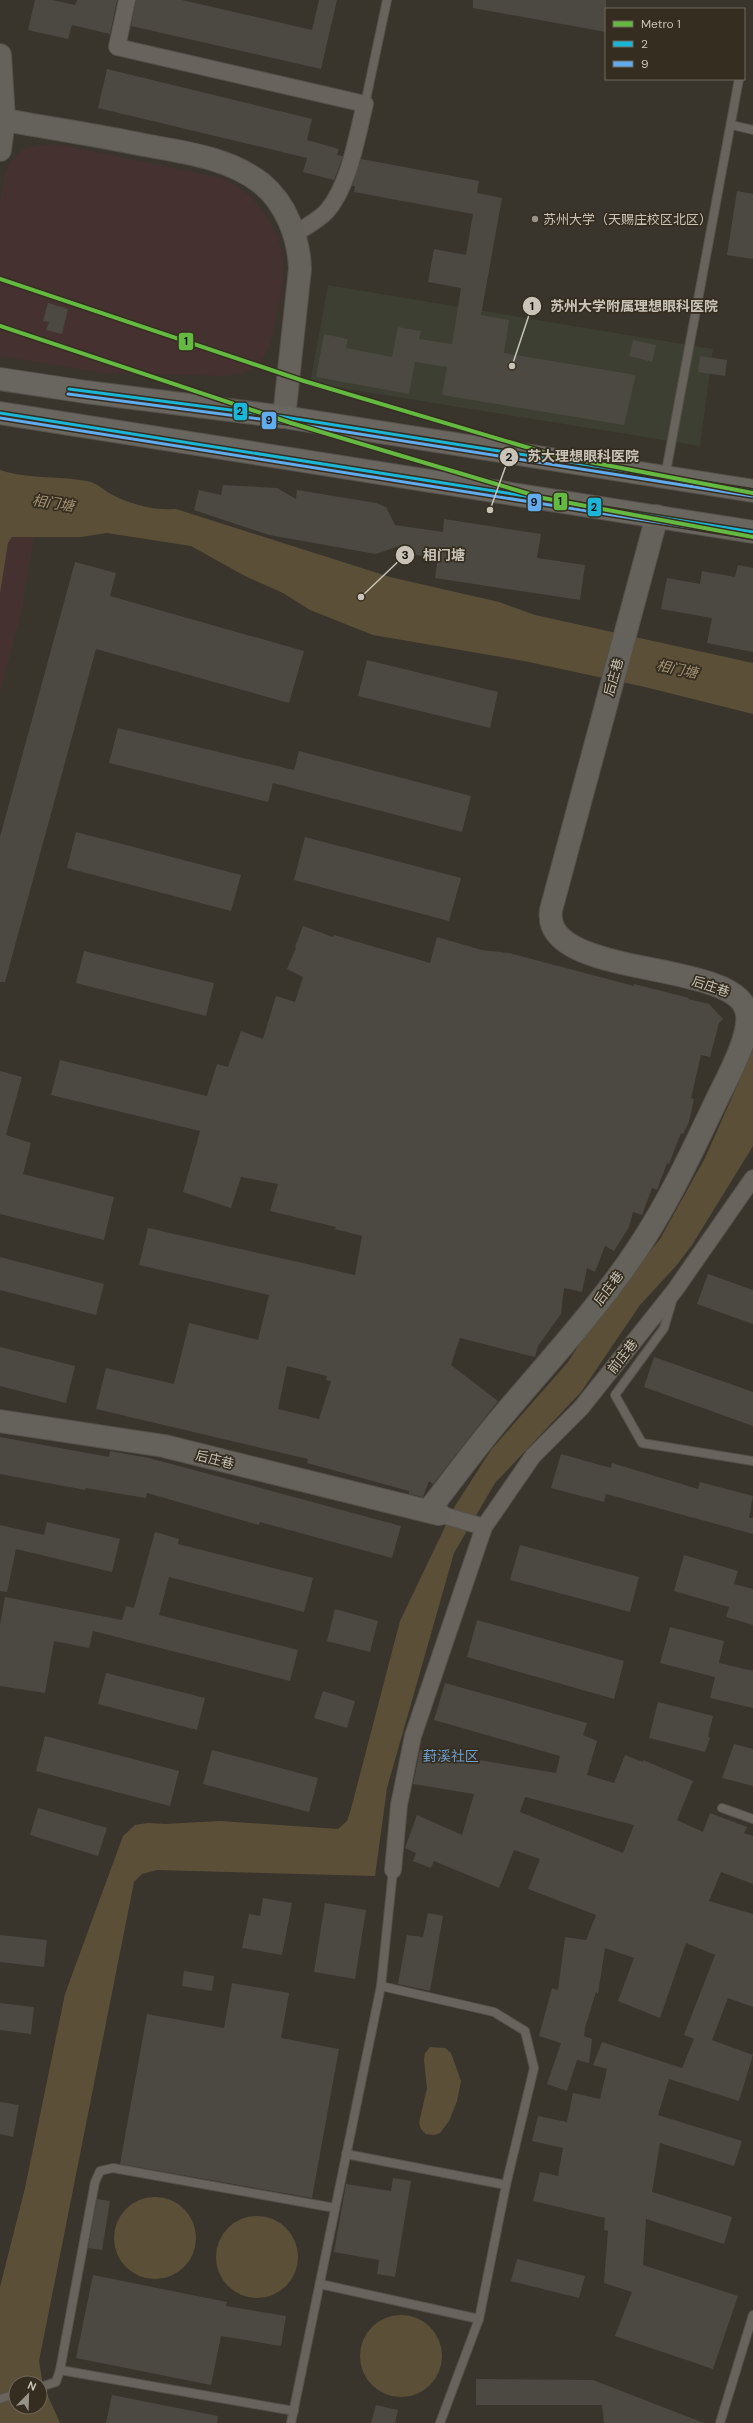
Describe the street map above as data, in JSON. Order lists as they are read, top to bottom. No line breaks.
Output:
{"streets":{"street":["后庄巷","前庄巷"]},"crossings":[["后庄巷","前庄巷"]],"districts":["葑溪社区"],"water":["相门塘"],"places":["苏州大学（天赐庄校区北区）","苏州大学附属理想眼科医院","苏大理想眼科医院","相门塘"],"lines":["metro line 1","transit line 2","transit line 9"],"legend":["Metro 1","2","9"],"north":"top right"}
